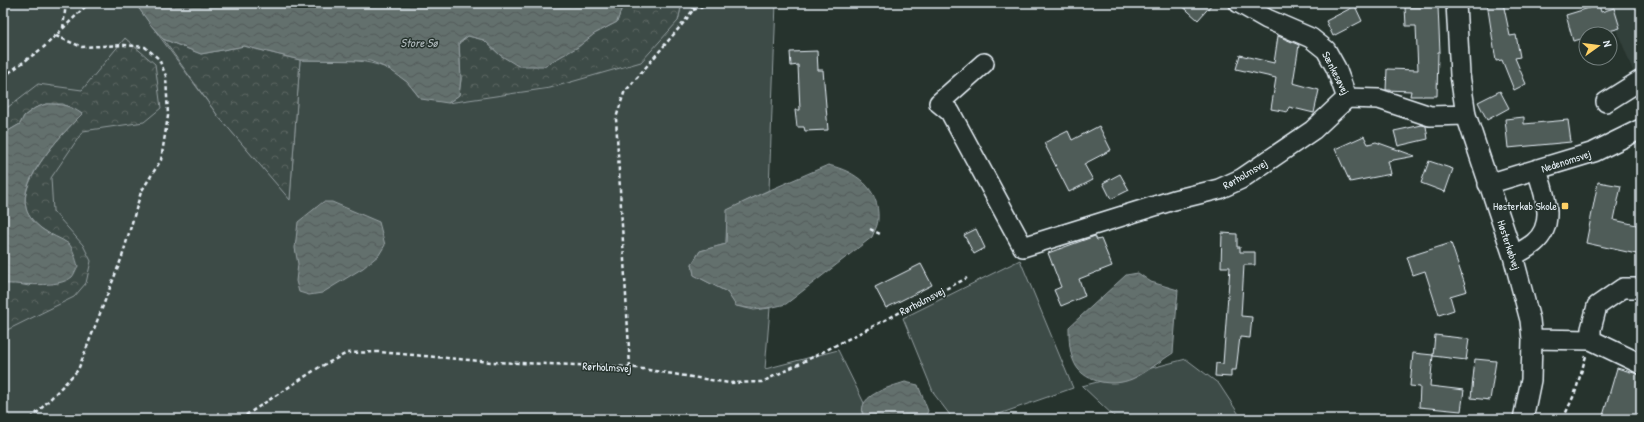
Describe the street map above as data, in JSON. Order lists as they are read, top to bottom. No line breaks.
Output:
{"streets":{"street":["Sænkesøvej","Nedenomsvej","Rørholmsvej","Høsterkøbvej"]},"crossings":[["Sænkesøvej","Rørholmsvej"],["Sænkesøvej","Høsterkøbvej"],["Nedenomsvej","Høsterkøbvej"]],"water":["Store Sø"],"places":{"transit":["Høsterkøb Skole"]},"north":"right"}
